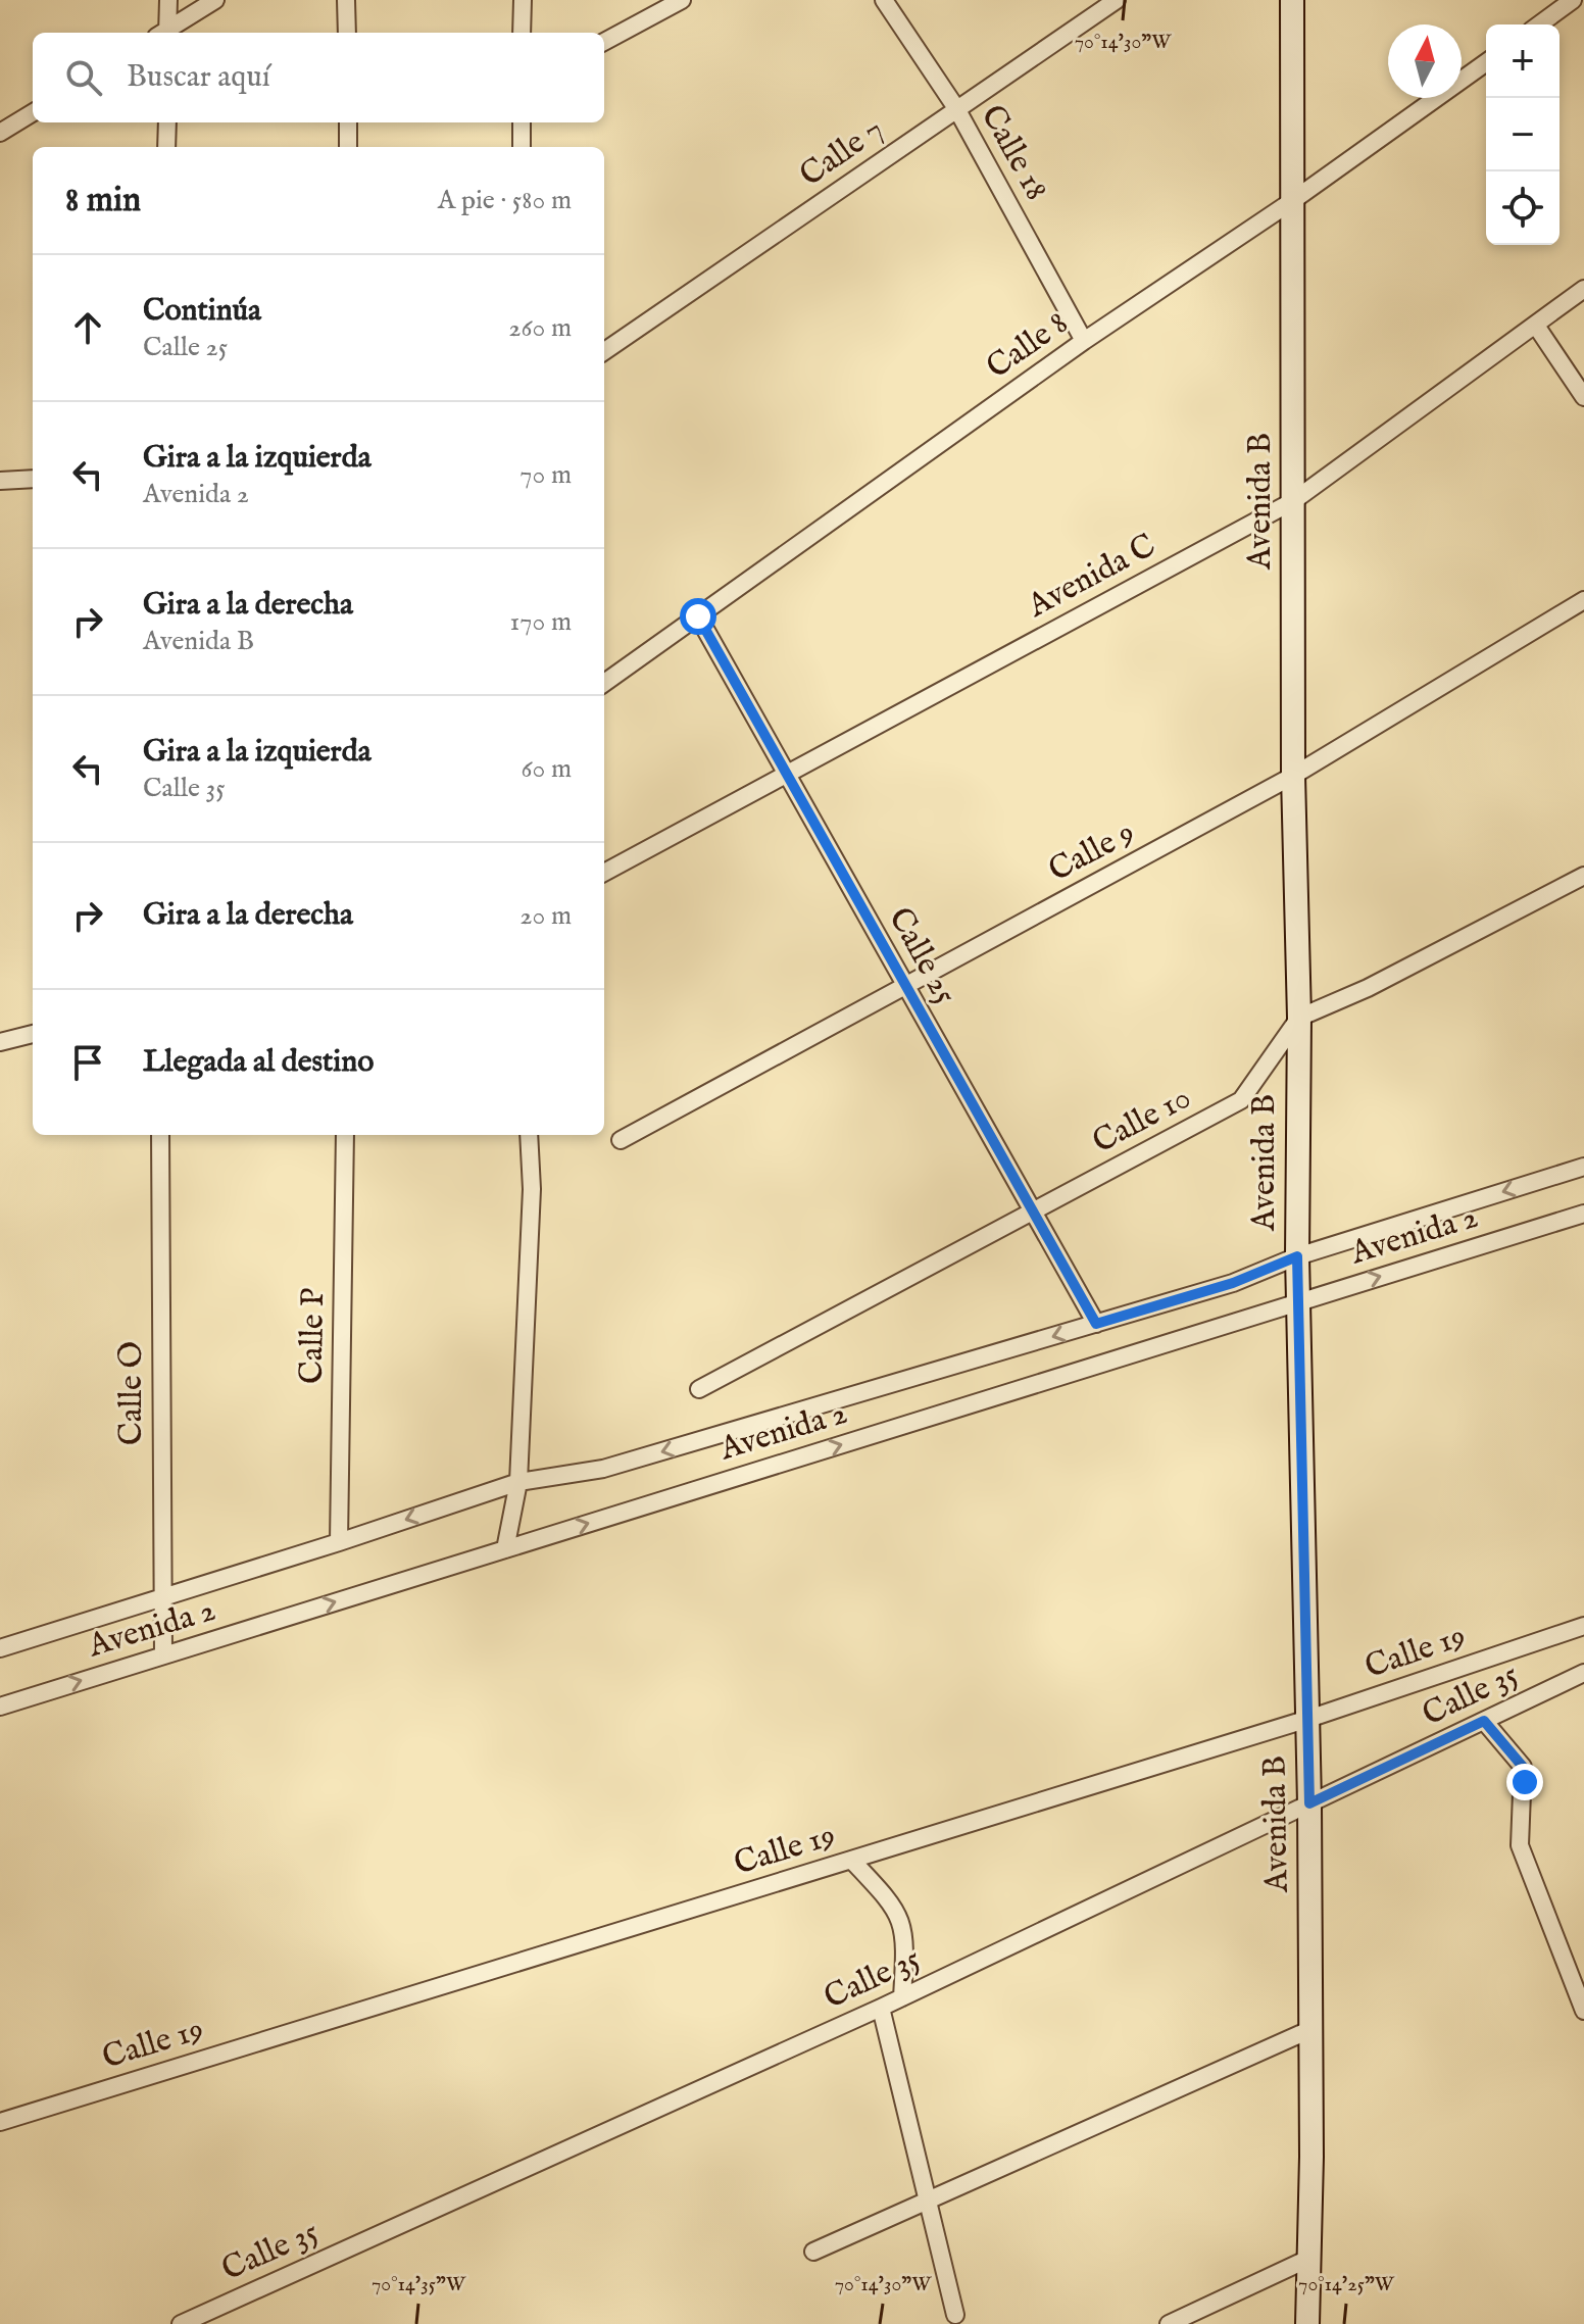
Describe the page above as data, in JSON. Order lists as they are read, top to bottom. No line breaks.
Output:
{"streets":{"street":["Calle 7","Calle 18","Calle 8","Avenida B","Avenida C","Calle 9","Calle 25","Calle 10","Avenida 2","Calle P","Calle O","Calle 19","Calle 35"]},"crossings":[["Calle 7","Calle 18"],["Calle 18","Calle 8"],["Calle 8","Avenida B"],["Calle 8","Calle 25"],["Avenida B","Avenida C"],["Avenida B","Calle 9"],["Avenida B","Calle 10"],["Avenida B","Avenida 2"],["Avenida B","Calle 19"],["Avenida B","Calle 35"],["Avenida C","Calle 25"],["Calle 9","Calle 25"],["Calle 25","Calle 10"],["Calle 25","Avenida 2"],["Avenida 2","Calle P"],["Avenida 2","Calle O"]],"north":"top","page":{"map_buttons":["+","−"],"search":"Buscar aquí","heading":["8 min","A pie · 580 m"],"list":[["Continúa","Calle 25","260 m"],["Gira a la izquierda","Avenida 2","70 m"],["Gira a la derecha","Avenida B","170 m"],["Gira a la izquierda","Calle 35","60 m"],["Gira a la derecha","20 m"],"Llegada al destino"]},"coordinates":["70°14'30\"W","70°14'35\"W","70°14'25\"W"]}
